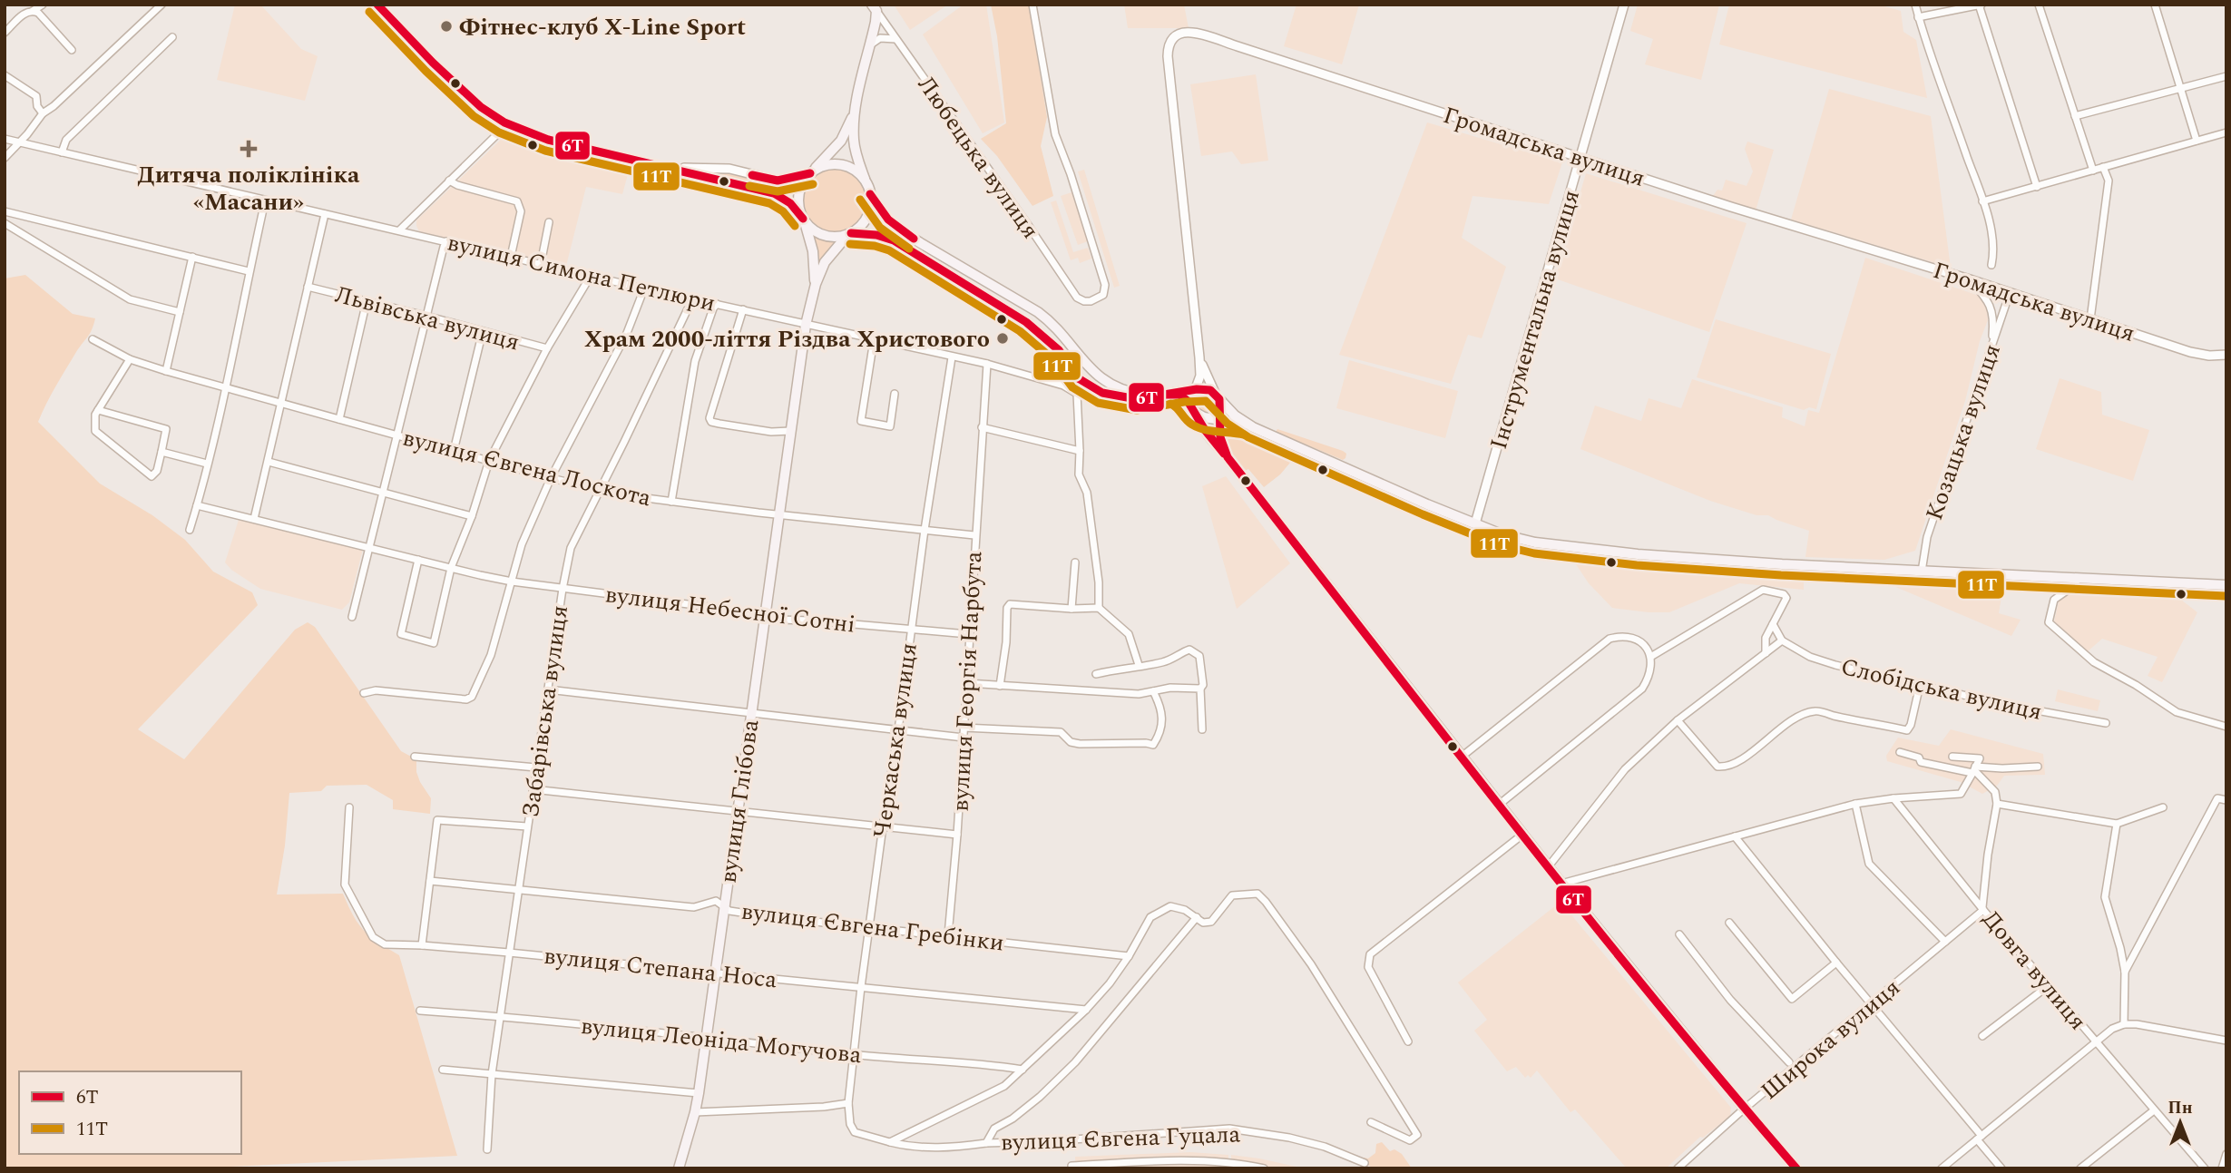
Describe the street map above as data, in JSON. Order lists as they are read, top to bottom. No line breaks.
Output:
{"streets":{"main road":["вулиця Глібова"],"street":["Громадська вулиця","Любецька вулиця","вулиця Симона Петлюри","Львівська вулиця","Інструментальна вулиця","Козацька вулиця","вулиця Євгена Лоскота","вулиця Небесної Сотні","вулиця Георгія Нарбута","Слобідська вулиця","Забарівська вулиця","Черкаська вулиця","вулиця Євгена Гребінки","вулиця Степана Носа","Довга вулиця","Широка вулиця","вулиця Леоніда Могучова","вулиця Євгена Гуцала"]},"crossings":[["Громадська вулиця","Інструментальна вулиця"],["Громадська вулиця","Козацька вулиця"],["вулиця Симона Петлюри","вулиця Георгія Нарбута"],["вулиця Симона Петлюри","Забарівська вулиця"],["вулиця Симона Петлюри","Черкаська вулиця"],["вулиця Симона Петлюри","вулиця Глібова"],["вулиця Євгена Лоскота","вулиця Георгія Нарбута"],["вулиця Євгена Лоскота","Забарівська вулиця"],["вулиця Євгена Лоскота","Черкаська вулиця"],["вулиця Євгена Лоскота","вулиця Глібова"],["вулиця Небесної Сотні","вулиця Георгія Нарбута"],["вулиця Небесної Сотні","Забарівська вулиця"],["вулиця Небесної Сотні","Черкаська вулиця"],["вулиця Небесної Сотні","вулиця Глібова"],["вулиця Георгія Нарбута","вулиця Євгена Гребінки"],["Забарівська вулиця","вулиця Євгена Гребінки"],["Забарівська вулиця","вулиця Степана Носа"],["Забарівська вулиця","вулиця Леоніда Могучова"],["Черкаська вулиця","вулиця Євгена Гребінки"],["Черкаська вулиця","вулиця Степана Носа"],["Черкаська вулиця","вулиця Леоніда Могучова"],["вулиця Глібова","вулиця Євгена Гребінки"],["вулиця Глібова","вулиця Степана Носа"],["вулиця Глібова","вулиця Леоніда Могучова"],["Довга вулиця","Широка вулиця"]],"places":{"other":["Фітнес-клуб X-Line Sport","Храм 2000-ліття Різдва Христового"],"health":["Дитяча поліклініка «Масани»"]},"lines":["transit line 6Т","transit line 11Т"],"legend":["6Т","11Т"],"north":"top"}
